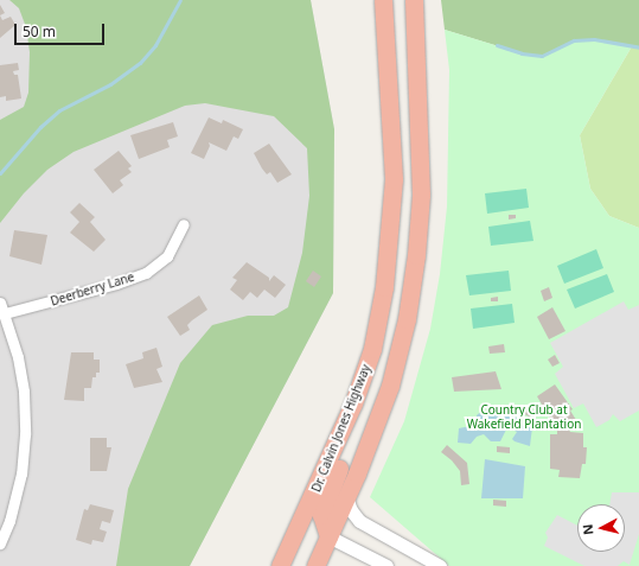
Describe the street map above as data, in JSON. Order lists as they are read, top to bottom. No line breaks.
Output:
{"streets":{"highway":["Dr. Calvin Jones Highway"],"street":["Deerberry Lane"]},"parks":["Country Club at Wakefield Plantation"],"scale_bar":"50 m","north":"left"}
